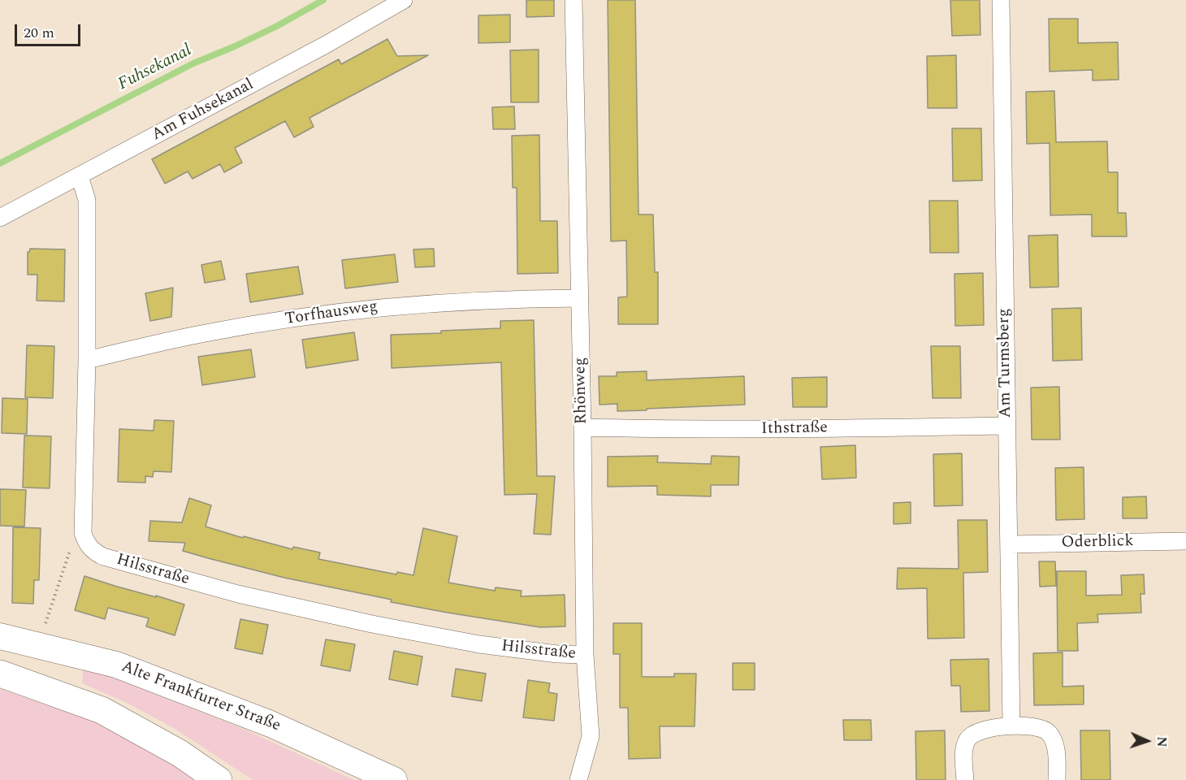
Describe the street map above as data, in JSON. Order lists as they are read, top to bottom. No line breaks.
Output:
{"streets":{"street":["Am Fuhsekanal","Torfhausweg","Am Turmsberg","Rhönweg","Ithstraße","Oderblick","Hilsstraße","Alte Frankfurter Straße"]},"crossings":[["Torfhausweg","Rhönweg"],["Am Turmsberg","Ithstraße"],["Am Turmsberg","Oderblick"],["Rhönweg","Ithstraße"],["Rhönweg","Hilsstraße"]],"water":["Fuhsekanal"],"scale_bar":"20 m","north":"right"}
